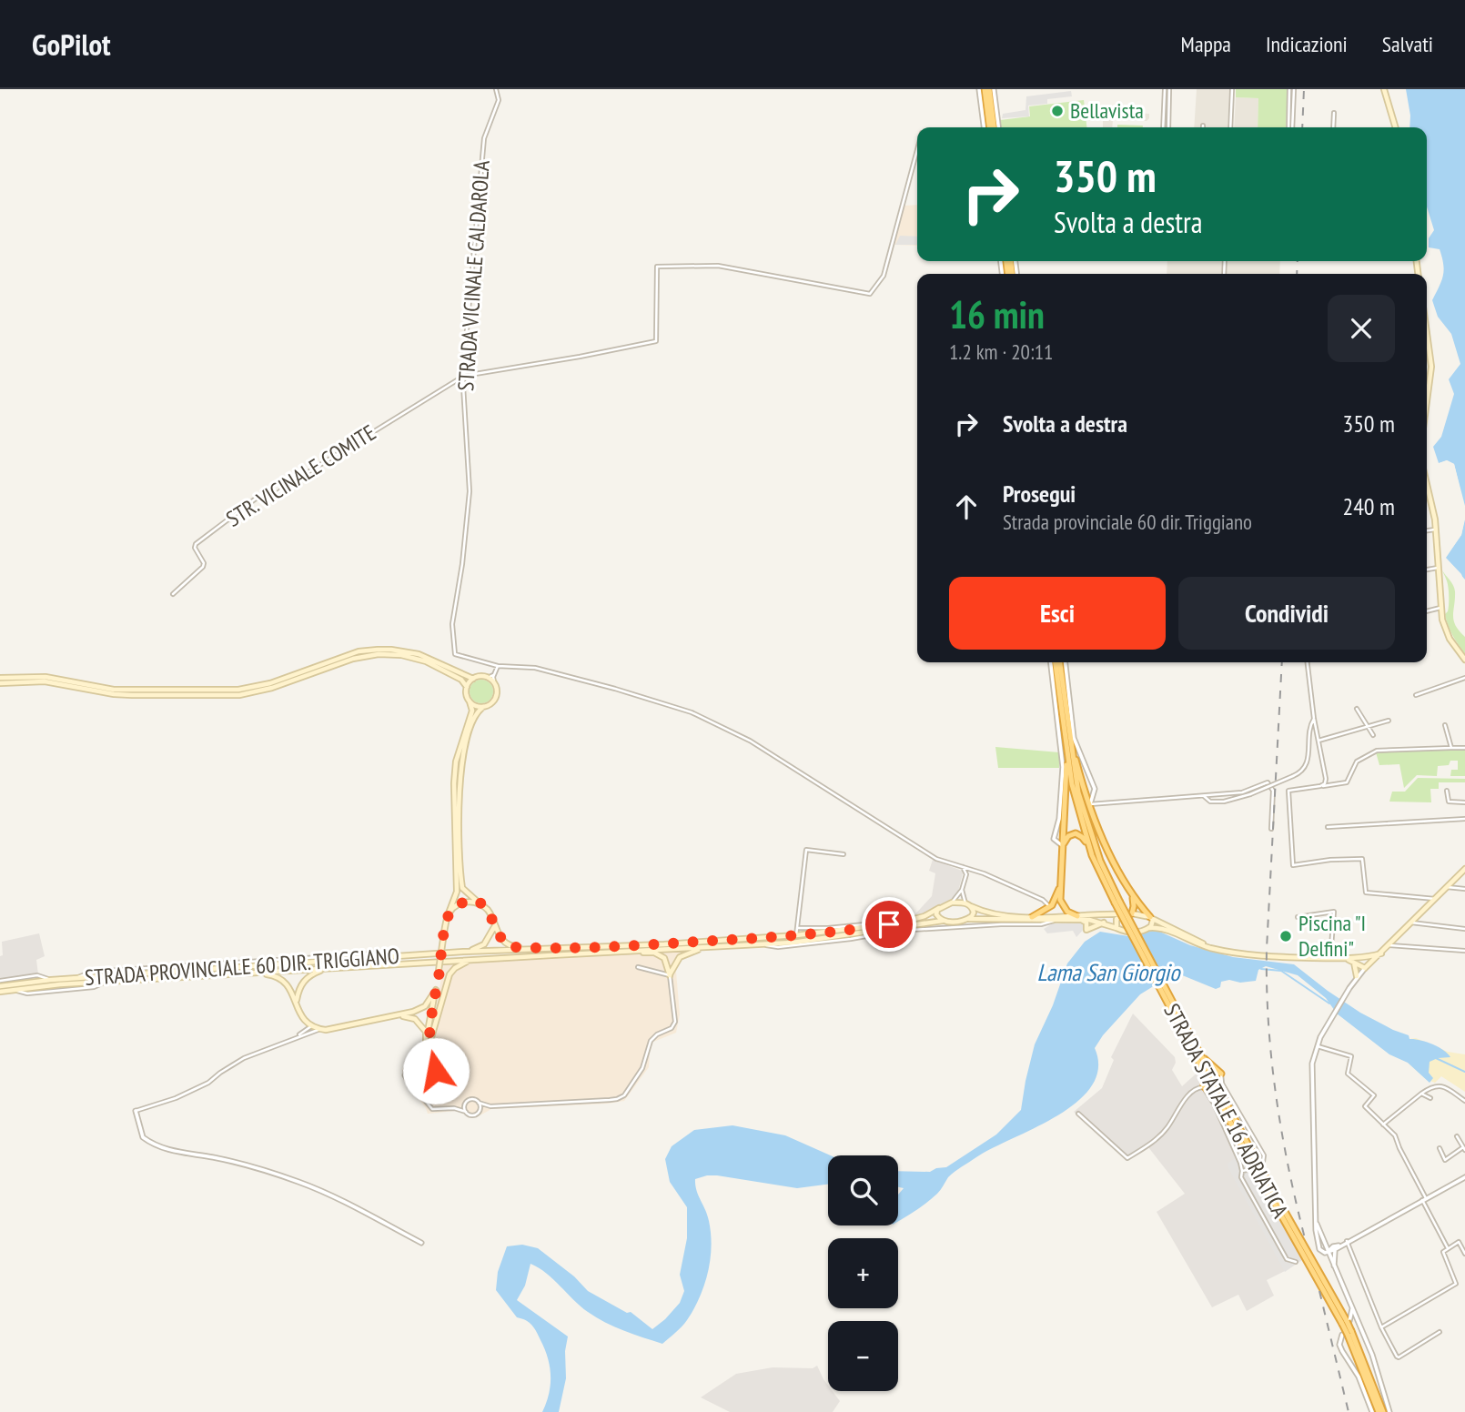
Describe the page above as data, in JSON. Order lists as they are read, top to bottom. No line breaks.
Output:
{"streets":{"highway":["STRADA STATALE 16 ADRIATICA"],"main road":["STRADA PROVINCIALE 60 DIR. TRIGGIANO"],"street":["STRADA VICINALE CALDAROLA","STR. VICINALE COMITE"]},"crossings":[["STRADA VICINALE CALDAROLA","STR. VICINALE COMITE"]],"water":["Lama San Giorgio"],"places":["Bellavista","Piscina \"I Delfini\""],"page":{"header":"GoPilot","nav":["Mappa","Indicazioni","Salvati"],"turn":["350 m","Svolta a destra"],"heading":["16 min","1.2 km · 20:11"],"list":[{"name":"Svolta a destra","value":"350 m"},{"name":"Prosegui","note":"Strada provinciale 60 dir. Triggiano","value":"240 m"}],"buttons":["Esci","Condividi"],"map_buttons":["+","−"]}}
